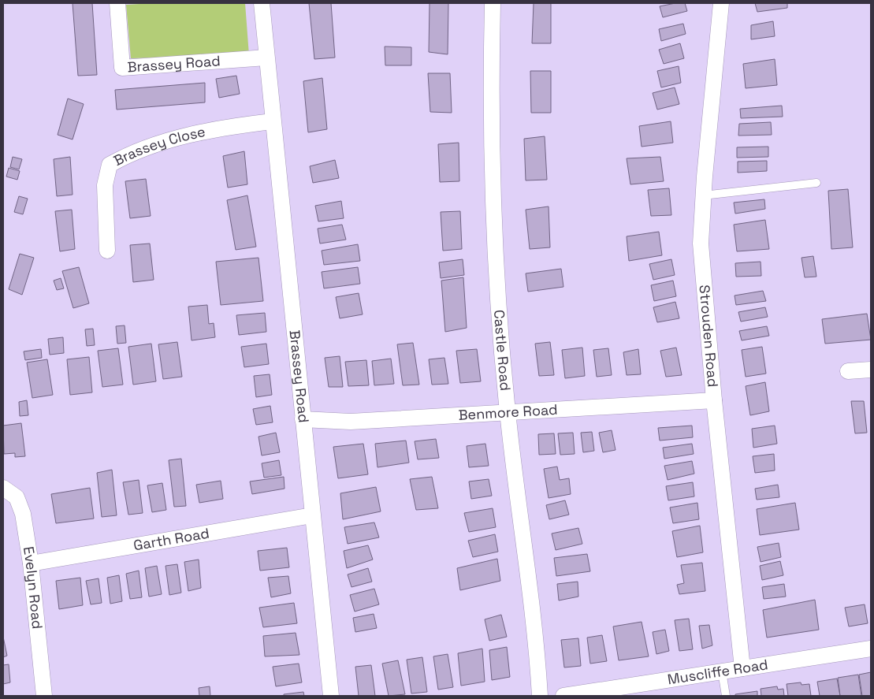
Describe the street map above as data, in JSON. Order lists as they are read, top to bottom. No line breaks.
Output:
{"streets":{"street":["Brassey Road","Brassey Close","Strouden Road","Castle Road","Benmore Road","Garth Road","Evelyn Road","Muscliffe Road"]},"crossings":[["Brassey Road","Brassey Close"],["Brassey Road","Benmore Road"],["Brassey Road","Garth Road"],["Strouden Road","Benmore Road"],["Strouden Road","Muscliffe Road"],["Castle Road","Benmore Road"],["Garth Road","Evelyn Road"]]}
